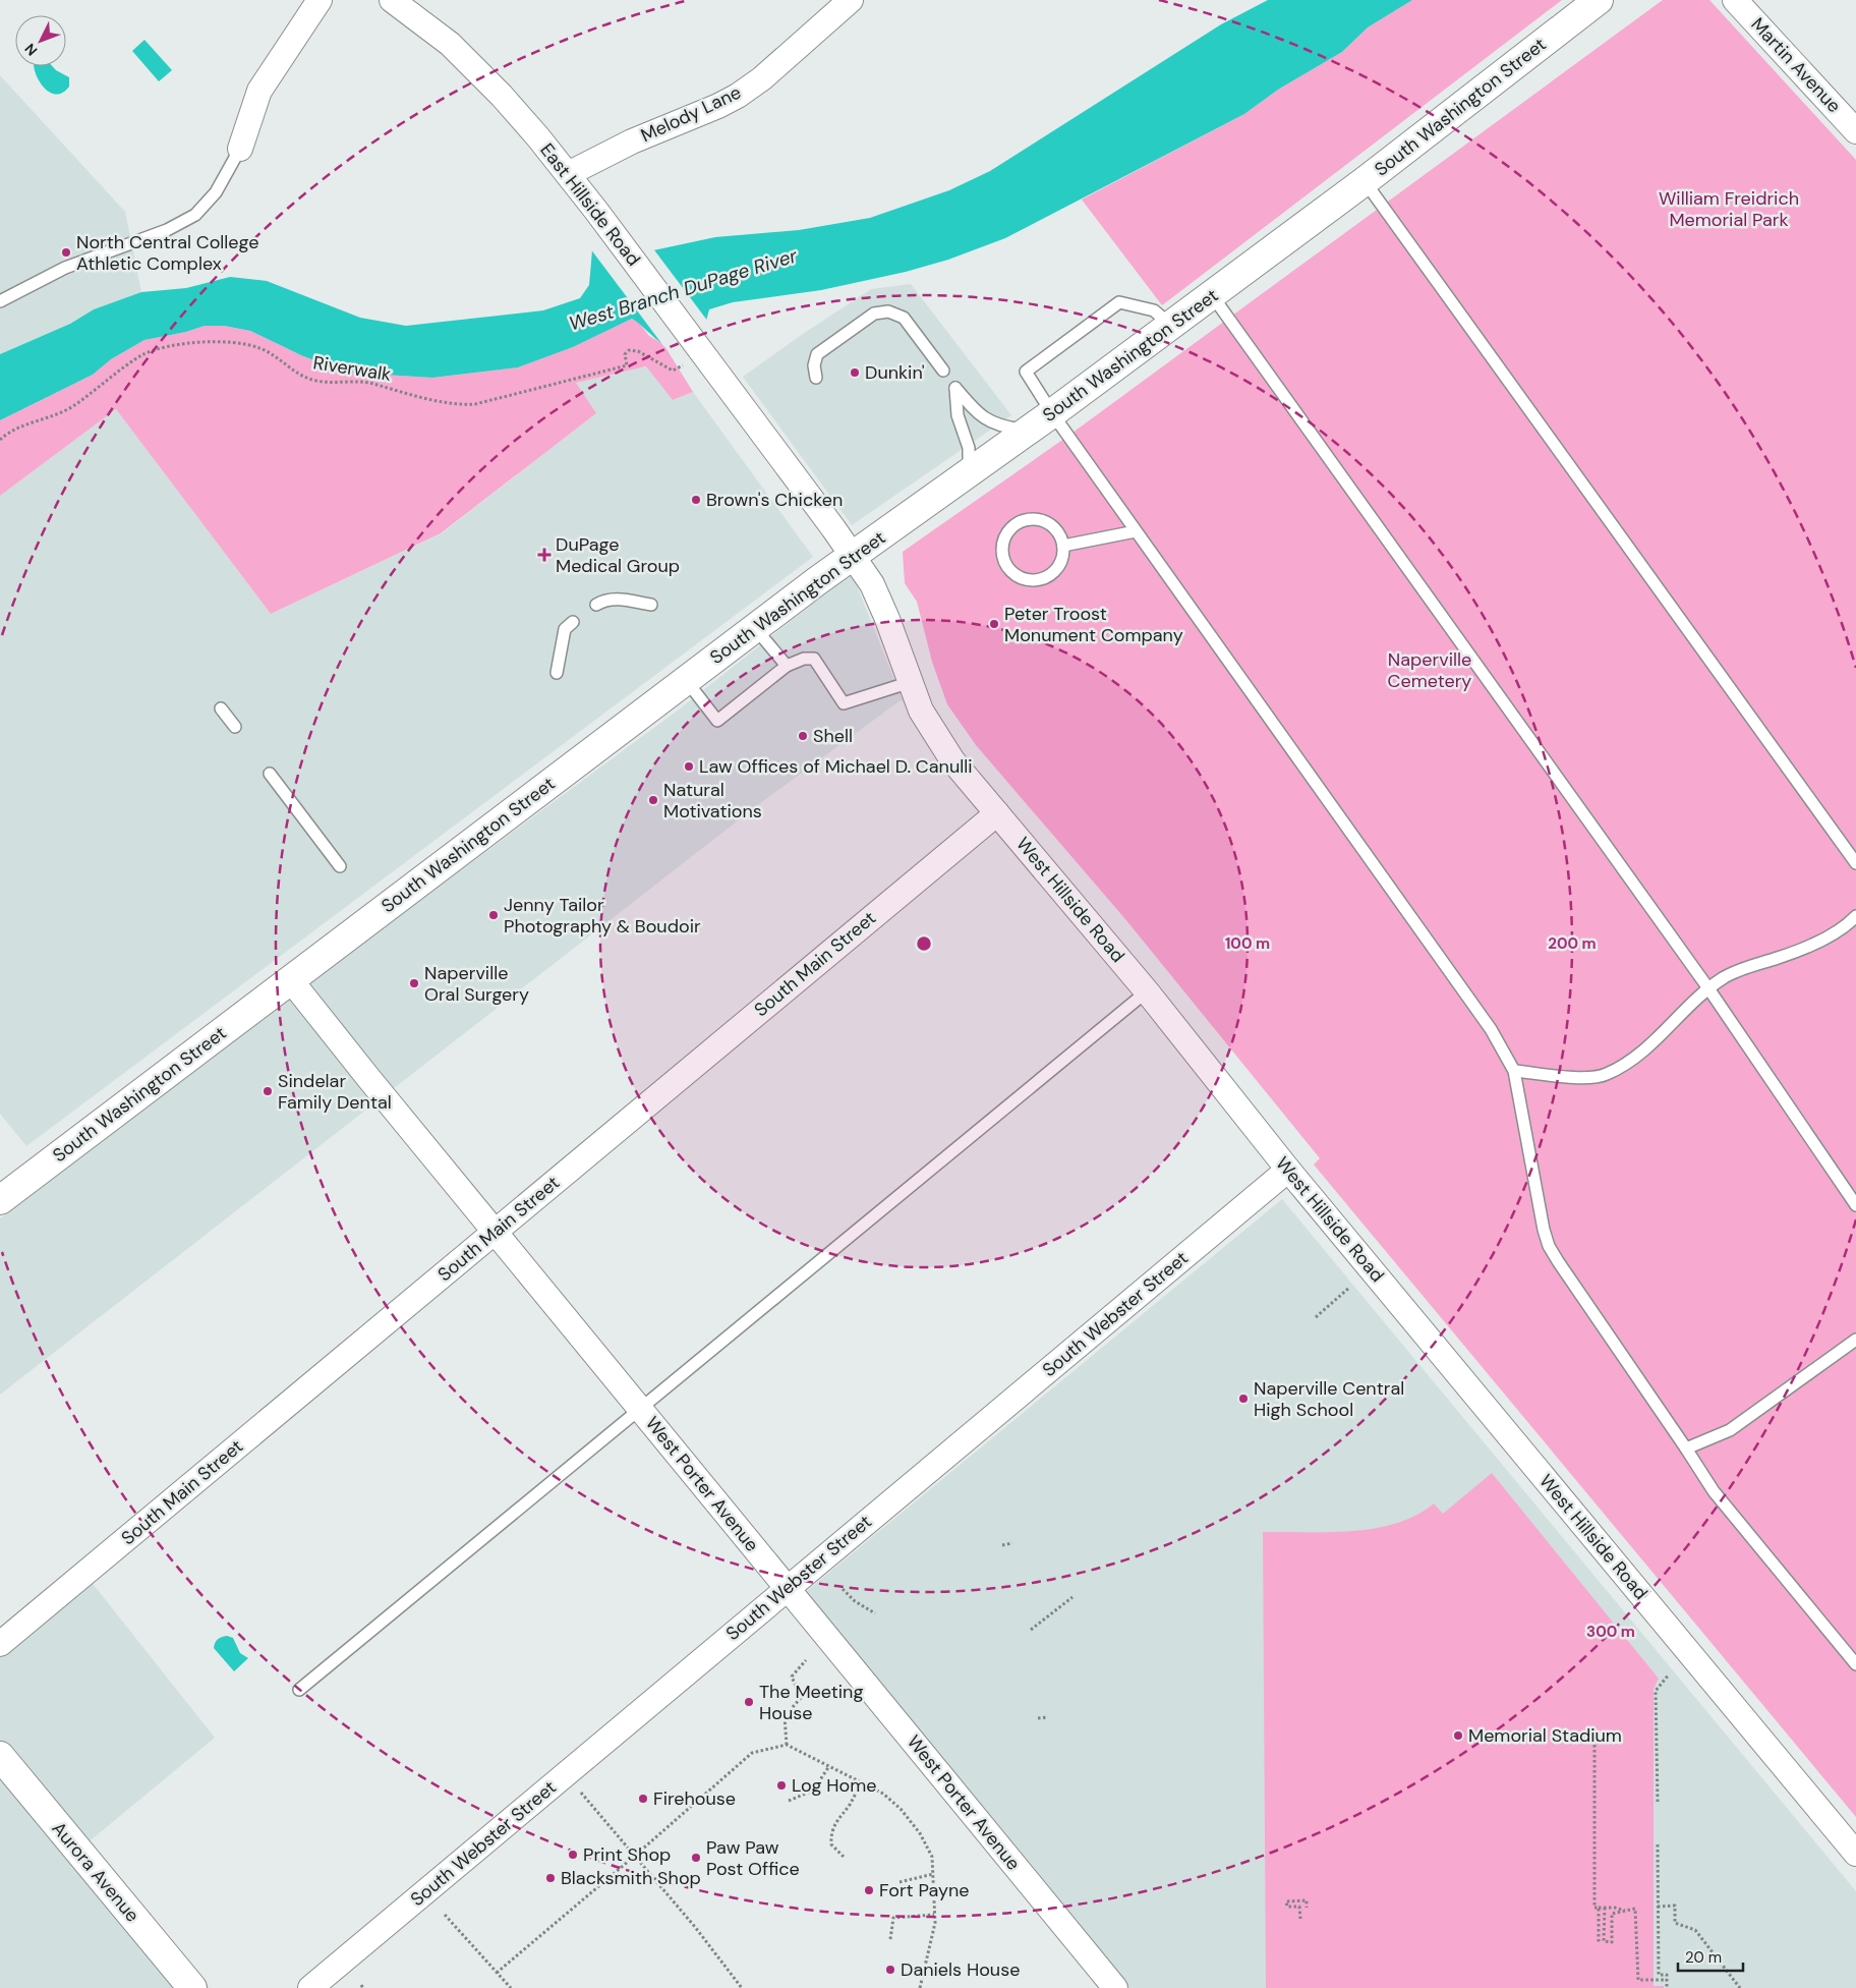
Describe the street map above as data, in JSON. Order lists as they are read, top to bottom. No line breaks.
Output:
{"streets":{"main road":["South Washington Street","Aurora Avenue"],"street":["Martin Avenue","Melody Lane","East Hillside Road","West Hillside Road","South Main Street","South Webster Street","West Porter Avenue"],"path":["Riverwalk"]},"crossings":[["South Washington Street","East Hillside Road"],["South Washington Street","West Hillside Road"],["South Washington Street","West Porter Avenue"],["Melody Lane","East Hillside Road"],["East Hillside Road","Riverwalk"],["East Hillside Road","West Hillside Road"],["West Hillside Road","South Main Street"],["West Hillside Road","South Webster Street"],["South Main Street","West Porter Avenue"],["South Webster Street","West Porter Avenue"]],"water":["West Branch DuPage River"],"parks":["William Freidrich Memorial Park","Naperville Cemetery"],"places":{"other":["North Central College Athletic Complex","Dunkin'","Brown's Chicken","Peter Troost Monument Company","Shell","Law Offices of Michael D. Canulli","Natural Motivations","Jenny Tailor Photography & Boudoir","Naperville Oral Surgery","Sindelar Family Dental","Naperville Central High School","The Meeting House","Memorial Stadium","Log Home","Firehouse","Print Shop","Paw Paw Post Office","Blacksmith Shop","Fort Payne","Daniels House"],"health":["DuPage Medical Group"]},"scale_bar":"20 m","north":"bottom left","rings":["100 m","200 m","300 m"]}
